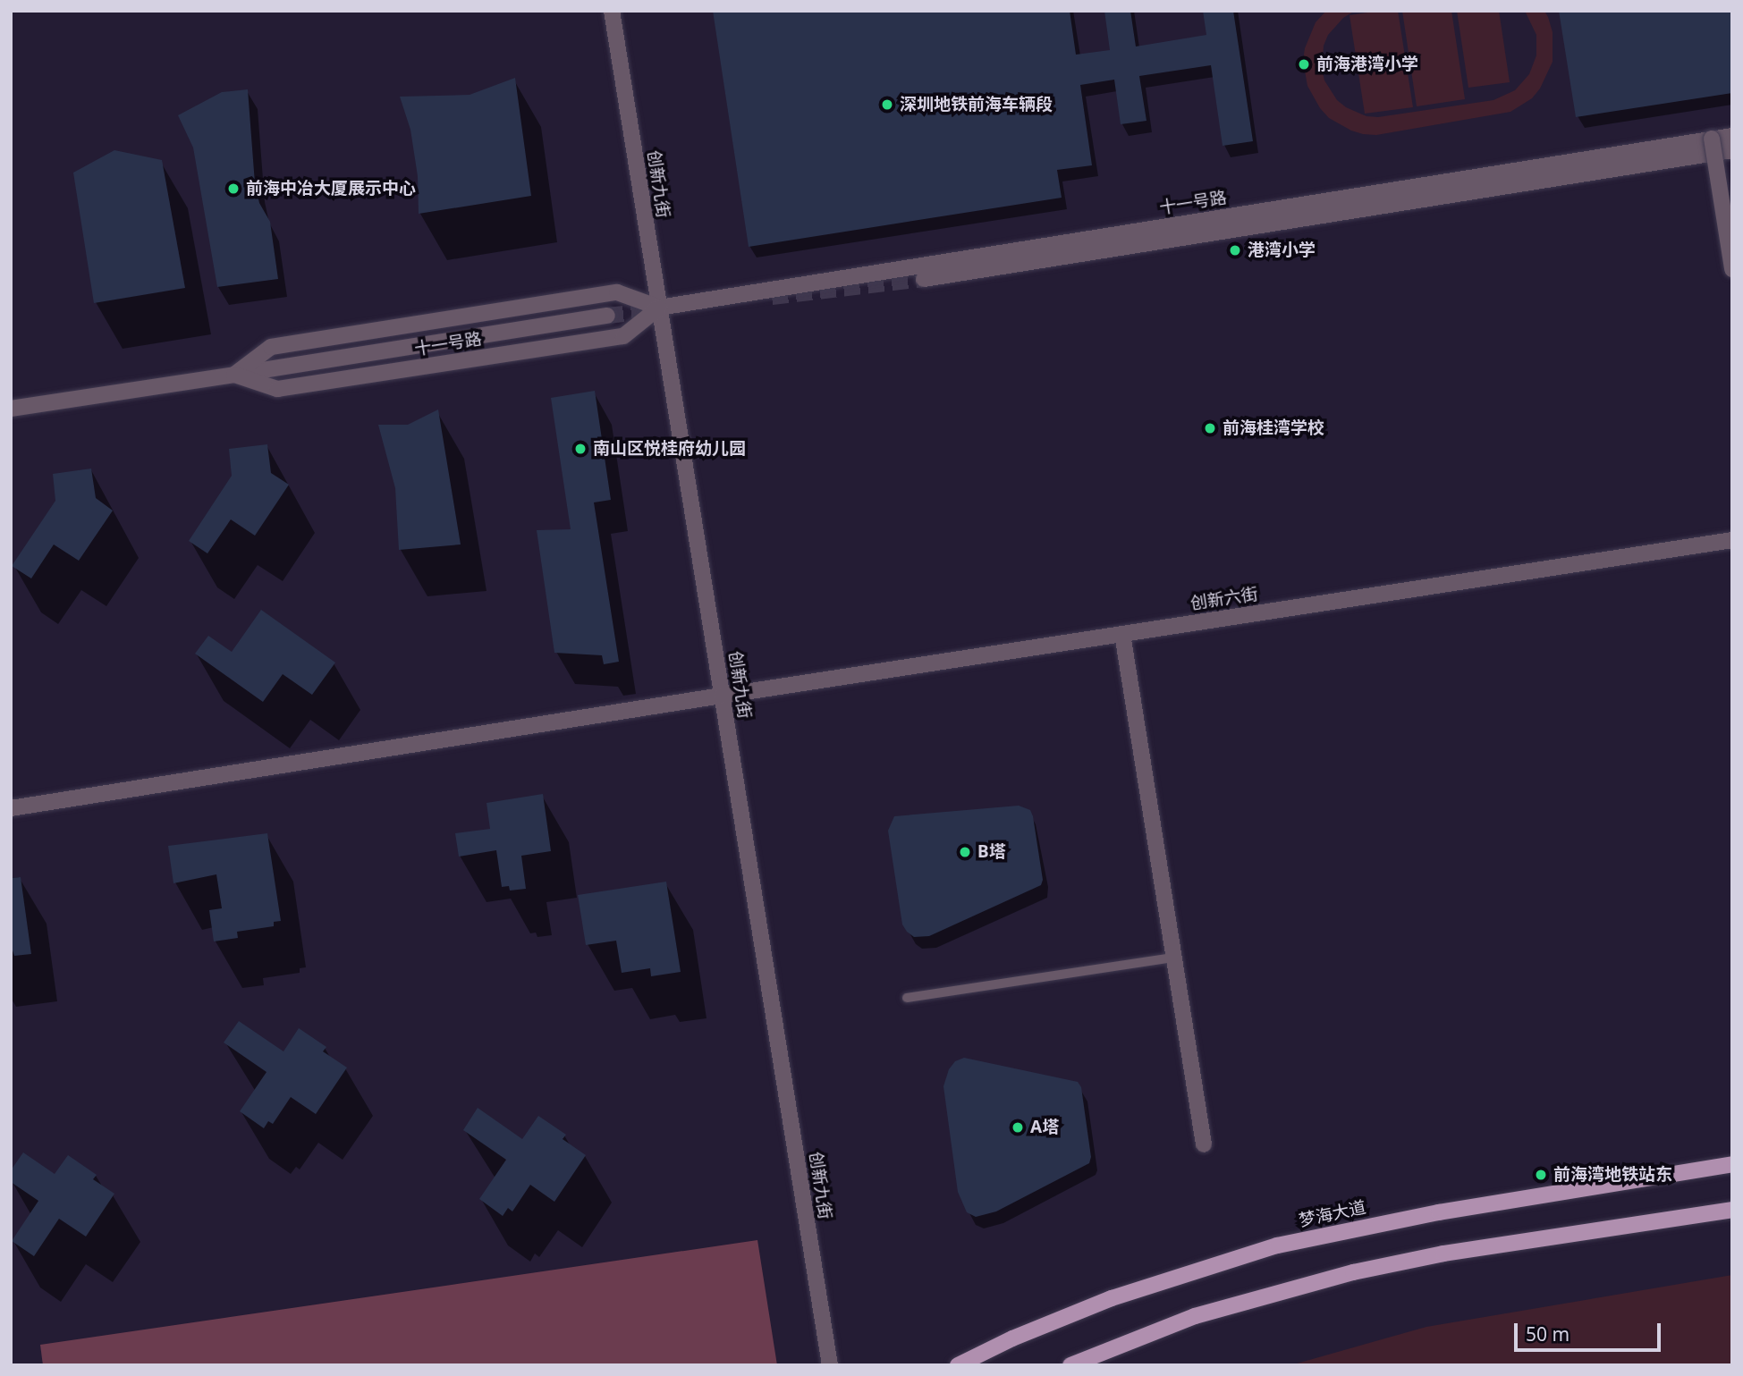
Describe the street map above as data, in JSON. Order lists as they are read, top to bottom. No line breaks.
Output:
{"streets":{"main road":["梦海大道"],"street":["创新九街","十一号路","创新六街"]},"crossings":[["创新九街","十一号路"],["创新九街","创新六街"]],"places":["前海港湾小学","深圳地铁前海车辆段","前海中冶大厦展示中心","港湾小学","前海桂湾学校","南山区悦桂府幼儿园","B塔","A塔","前海湾地铁站东"],"scale_bar":"50 m"}
